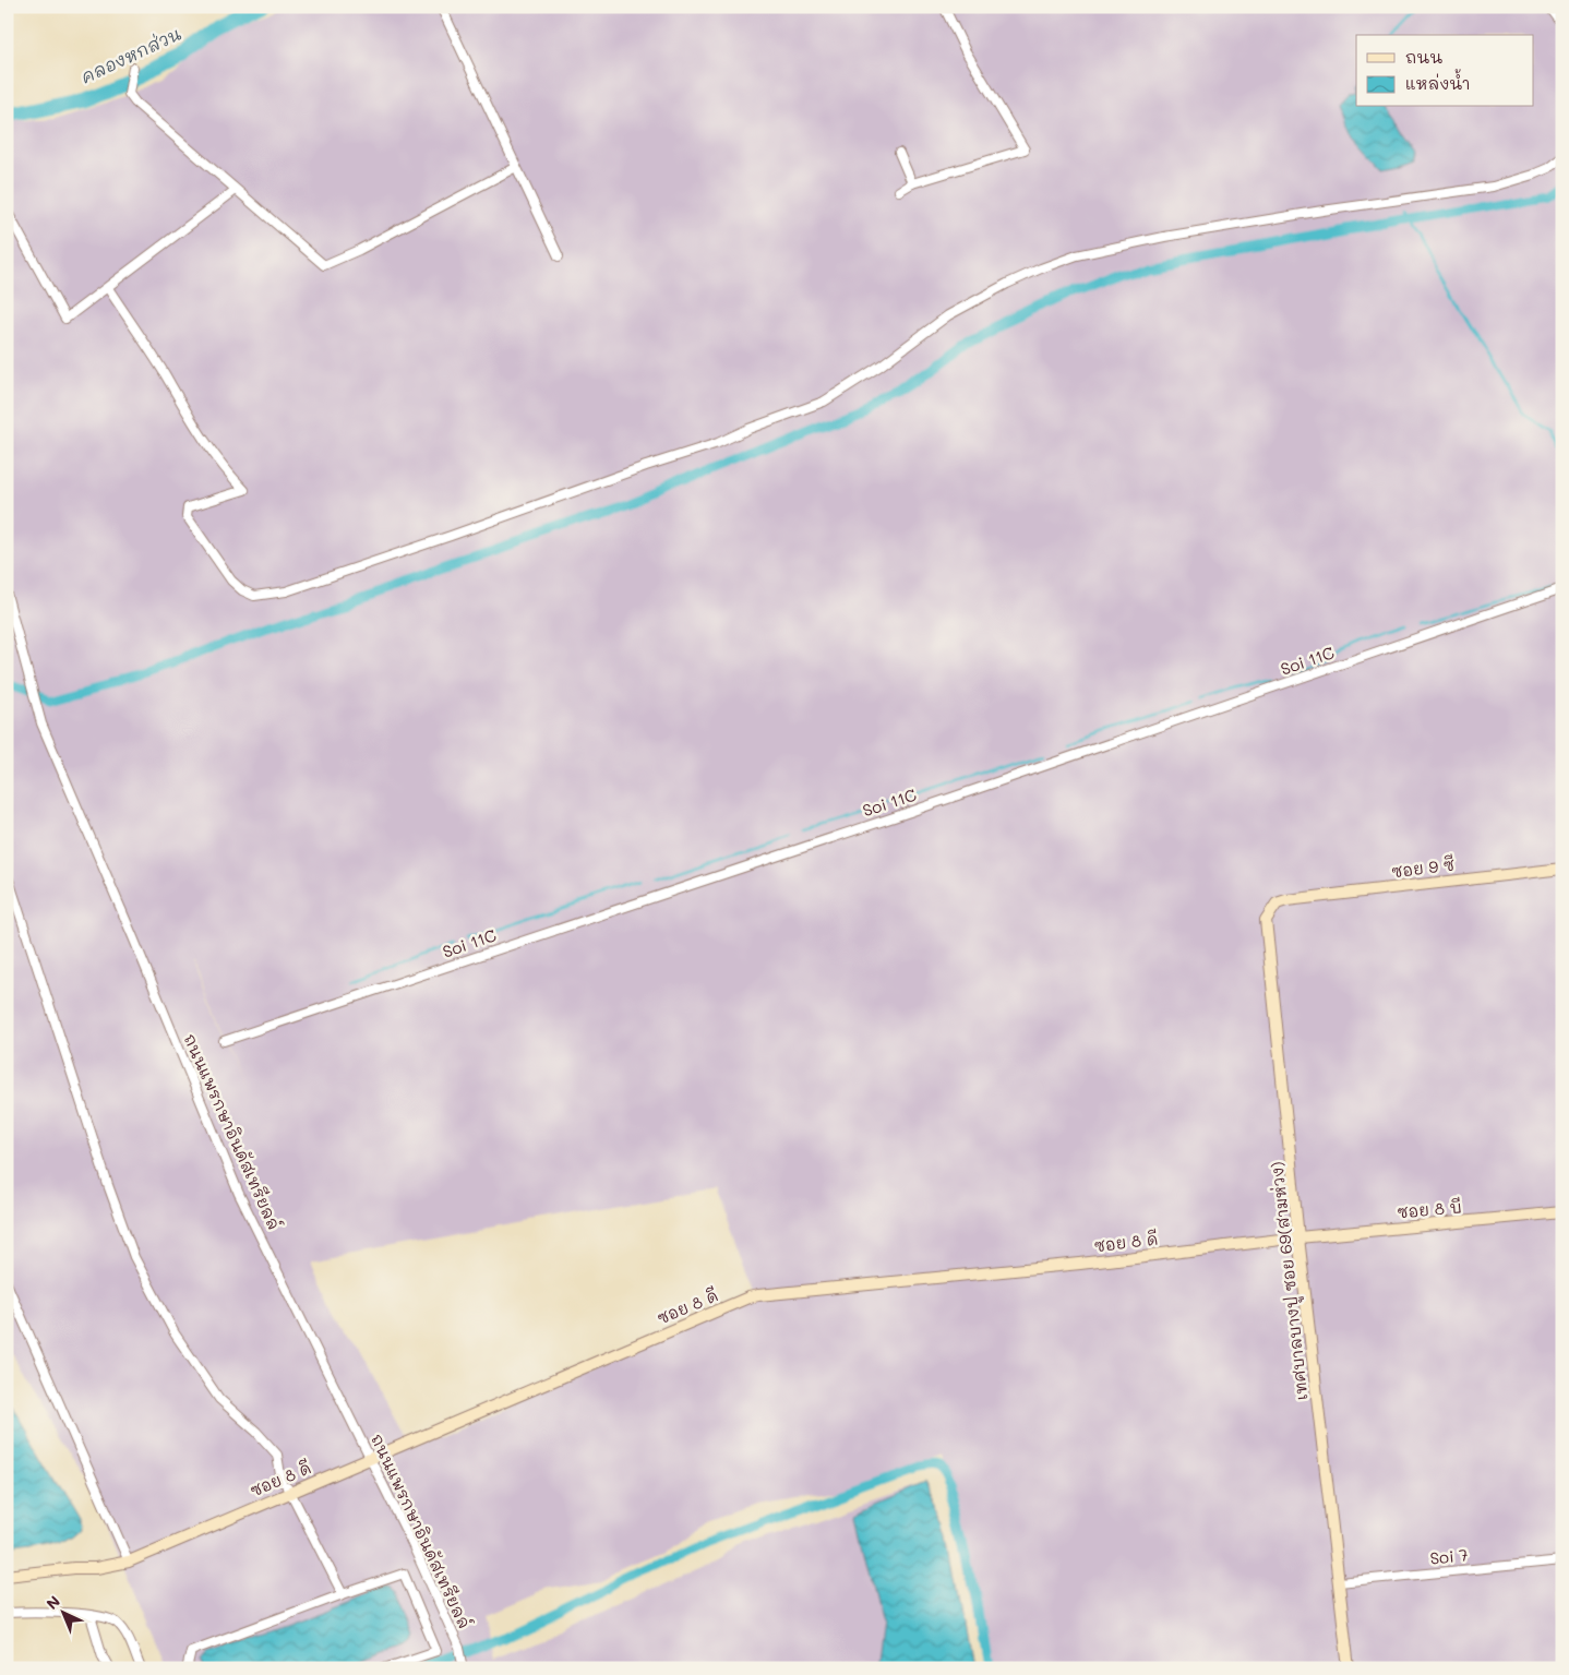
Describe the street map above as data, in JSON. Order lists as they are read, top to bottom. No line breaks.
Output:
{"streets":{"street":["Soi 11C","ซอย 9 ซี","ถนนแพรกษาอินดัสเทรียลล์","ซอย 8 บี","ซอย 8 ดี","เทศบาลบางปู ซอย 69(สามห่วง)","Soi 7"]},"crossings":[["ซอย 9 ซี","เทศบาลบางปู ซอย 69(สามห่วง)"],["ถนนแพรกษาอินดัสเทรียลล์","ซอย 8 ดี"],["ซอย 8 บี","ซอย 8 ดี"],["ซอย 8 บี","เทศบาลบางปู ซอย 69(สามห่วง)"],["ซอย 8 ดี","เทศบาลบางปู ซอย 69(สามห่วง)"],["เทศบาลบางปู ซอย 69(สามห่วง)","Soi 7"]],"water":["คลองหกส่วน"],"legend":["ถนน","แหล่งน้ำ"],"north":"top left"}
